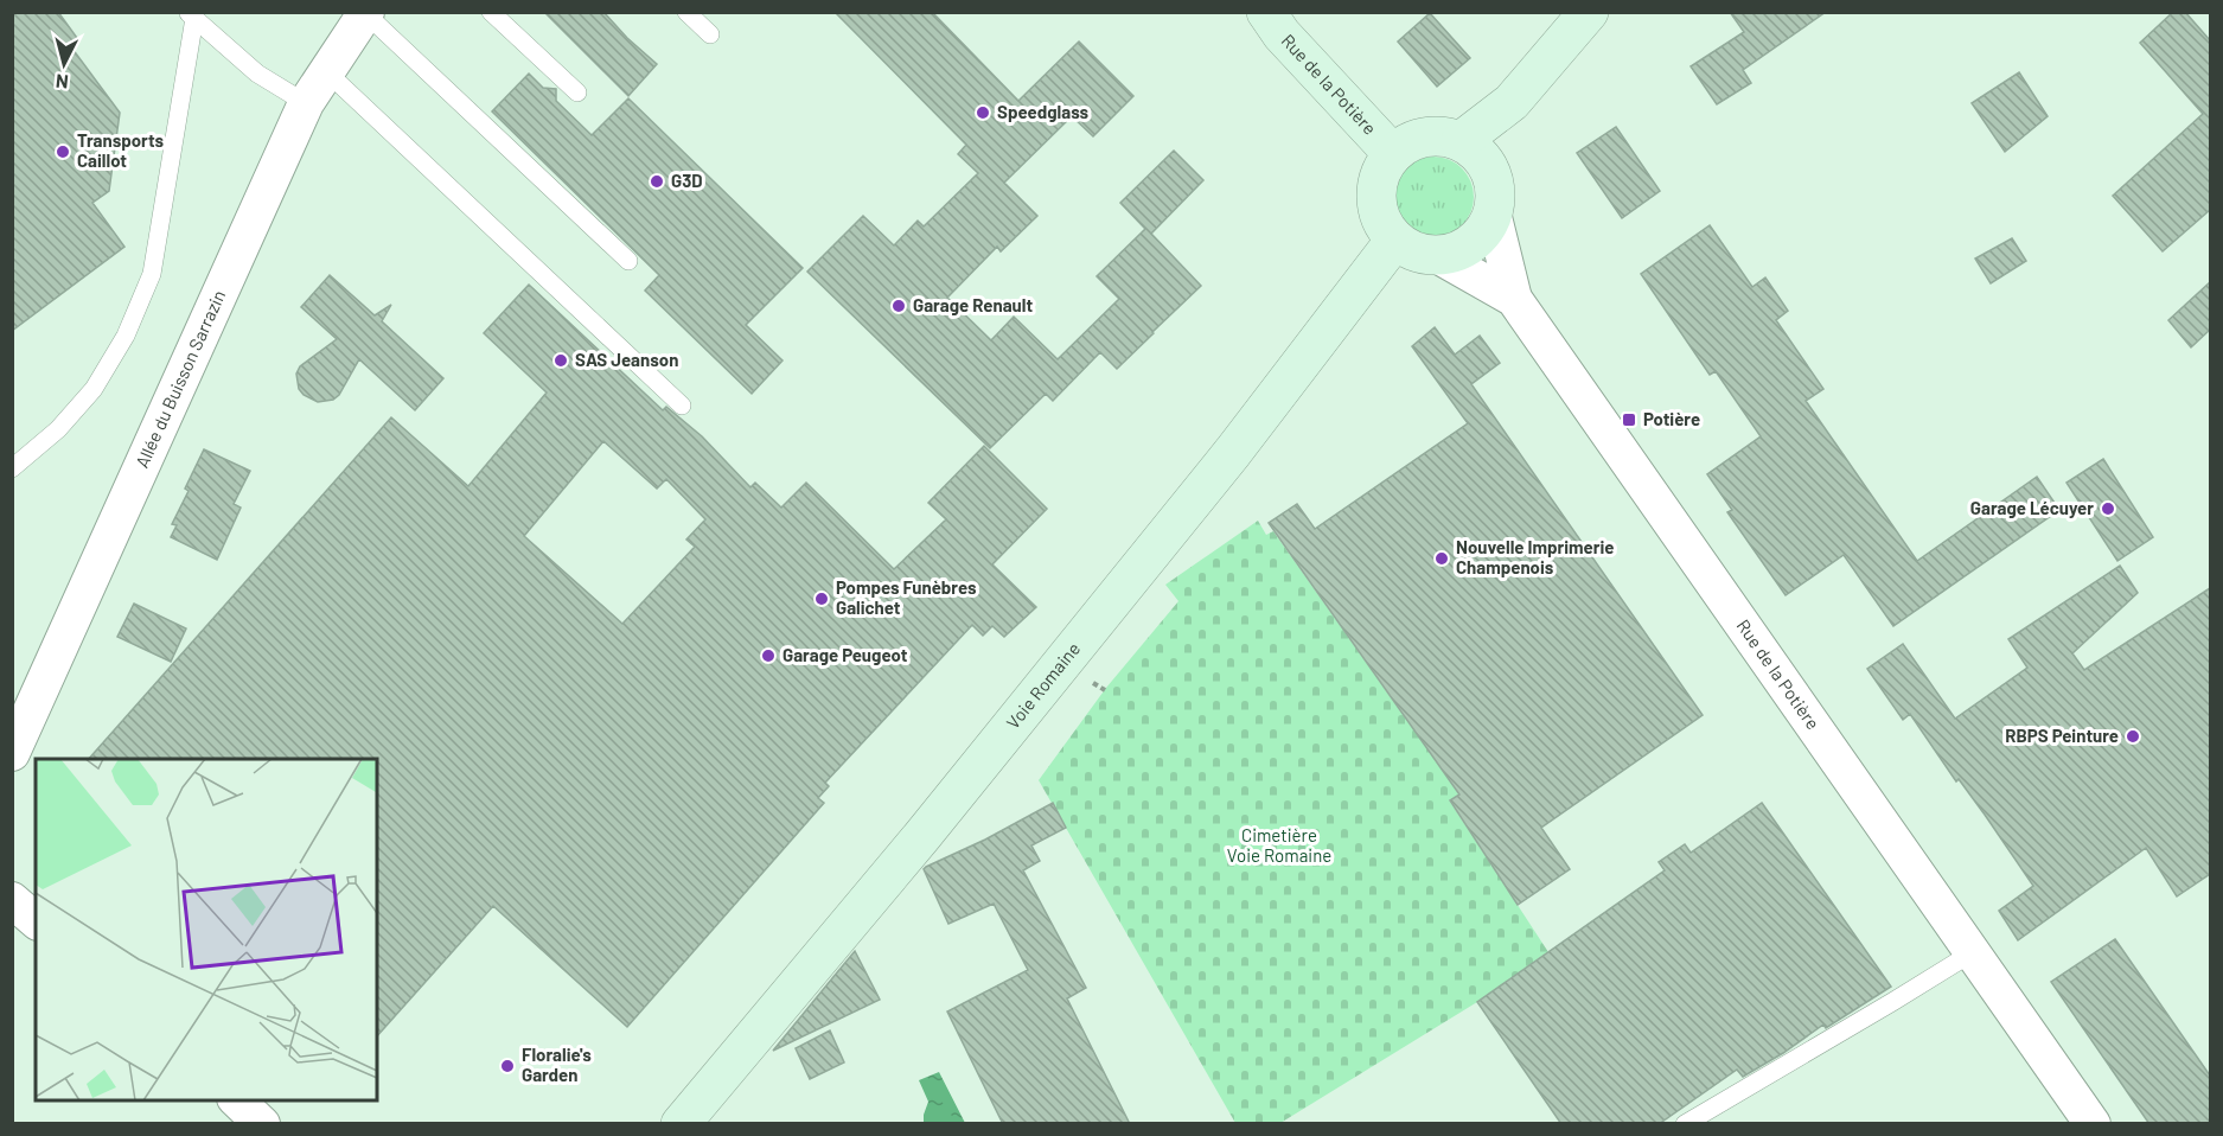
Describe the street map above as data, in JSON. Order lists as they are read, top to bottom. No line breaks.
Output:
{"streets":{"main road":["Rue de la Potière","Voie Romaine"],"street":["Allée du Buisson Sarrazin"]},"crossings":[["Rue de la Potière","Voie Romaine"]],"parks":["Cimetière Voie Romaine"],"places":{"other":["Speedglass","Transports Caillot","G3D","Garage Renault","SAS Jeanson","Garage Lécuyer","Nouvelle Imprimerie Champenois","Pompes Funèbres Galichet","Garage Peugeot","RBPS Peinture","Floralie's Garden"],"transit":["Potière"]},"north":"bottom"}
